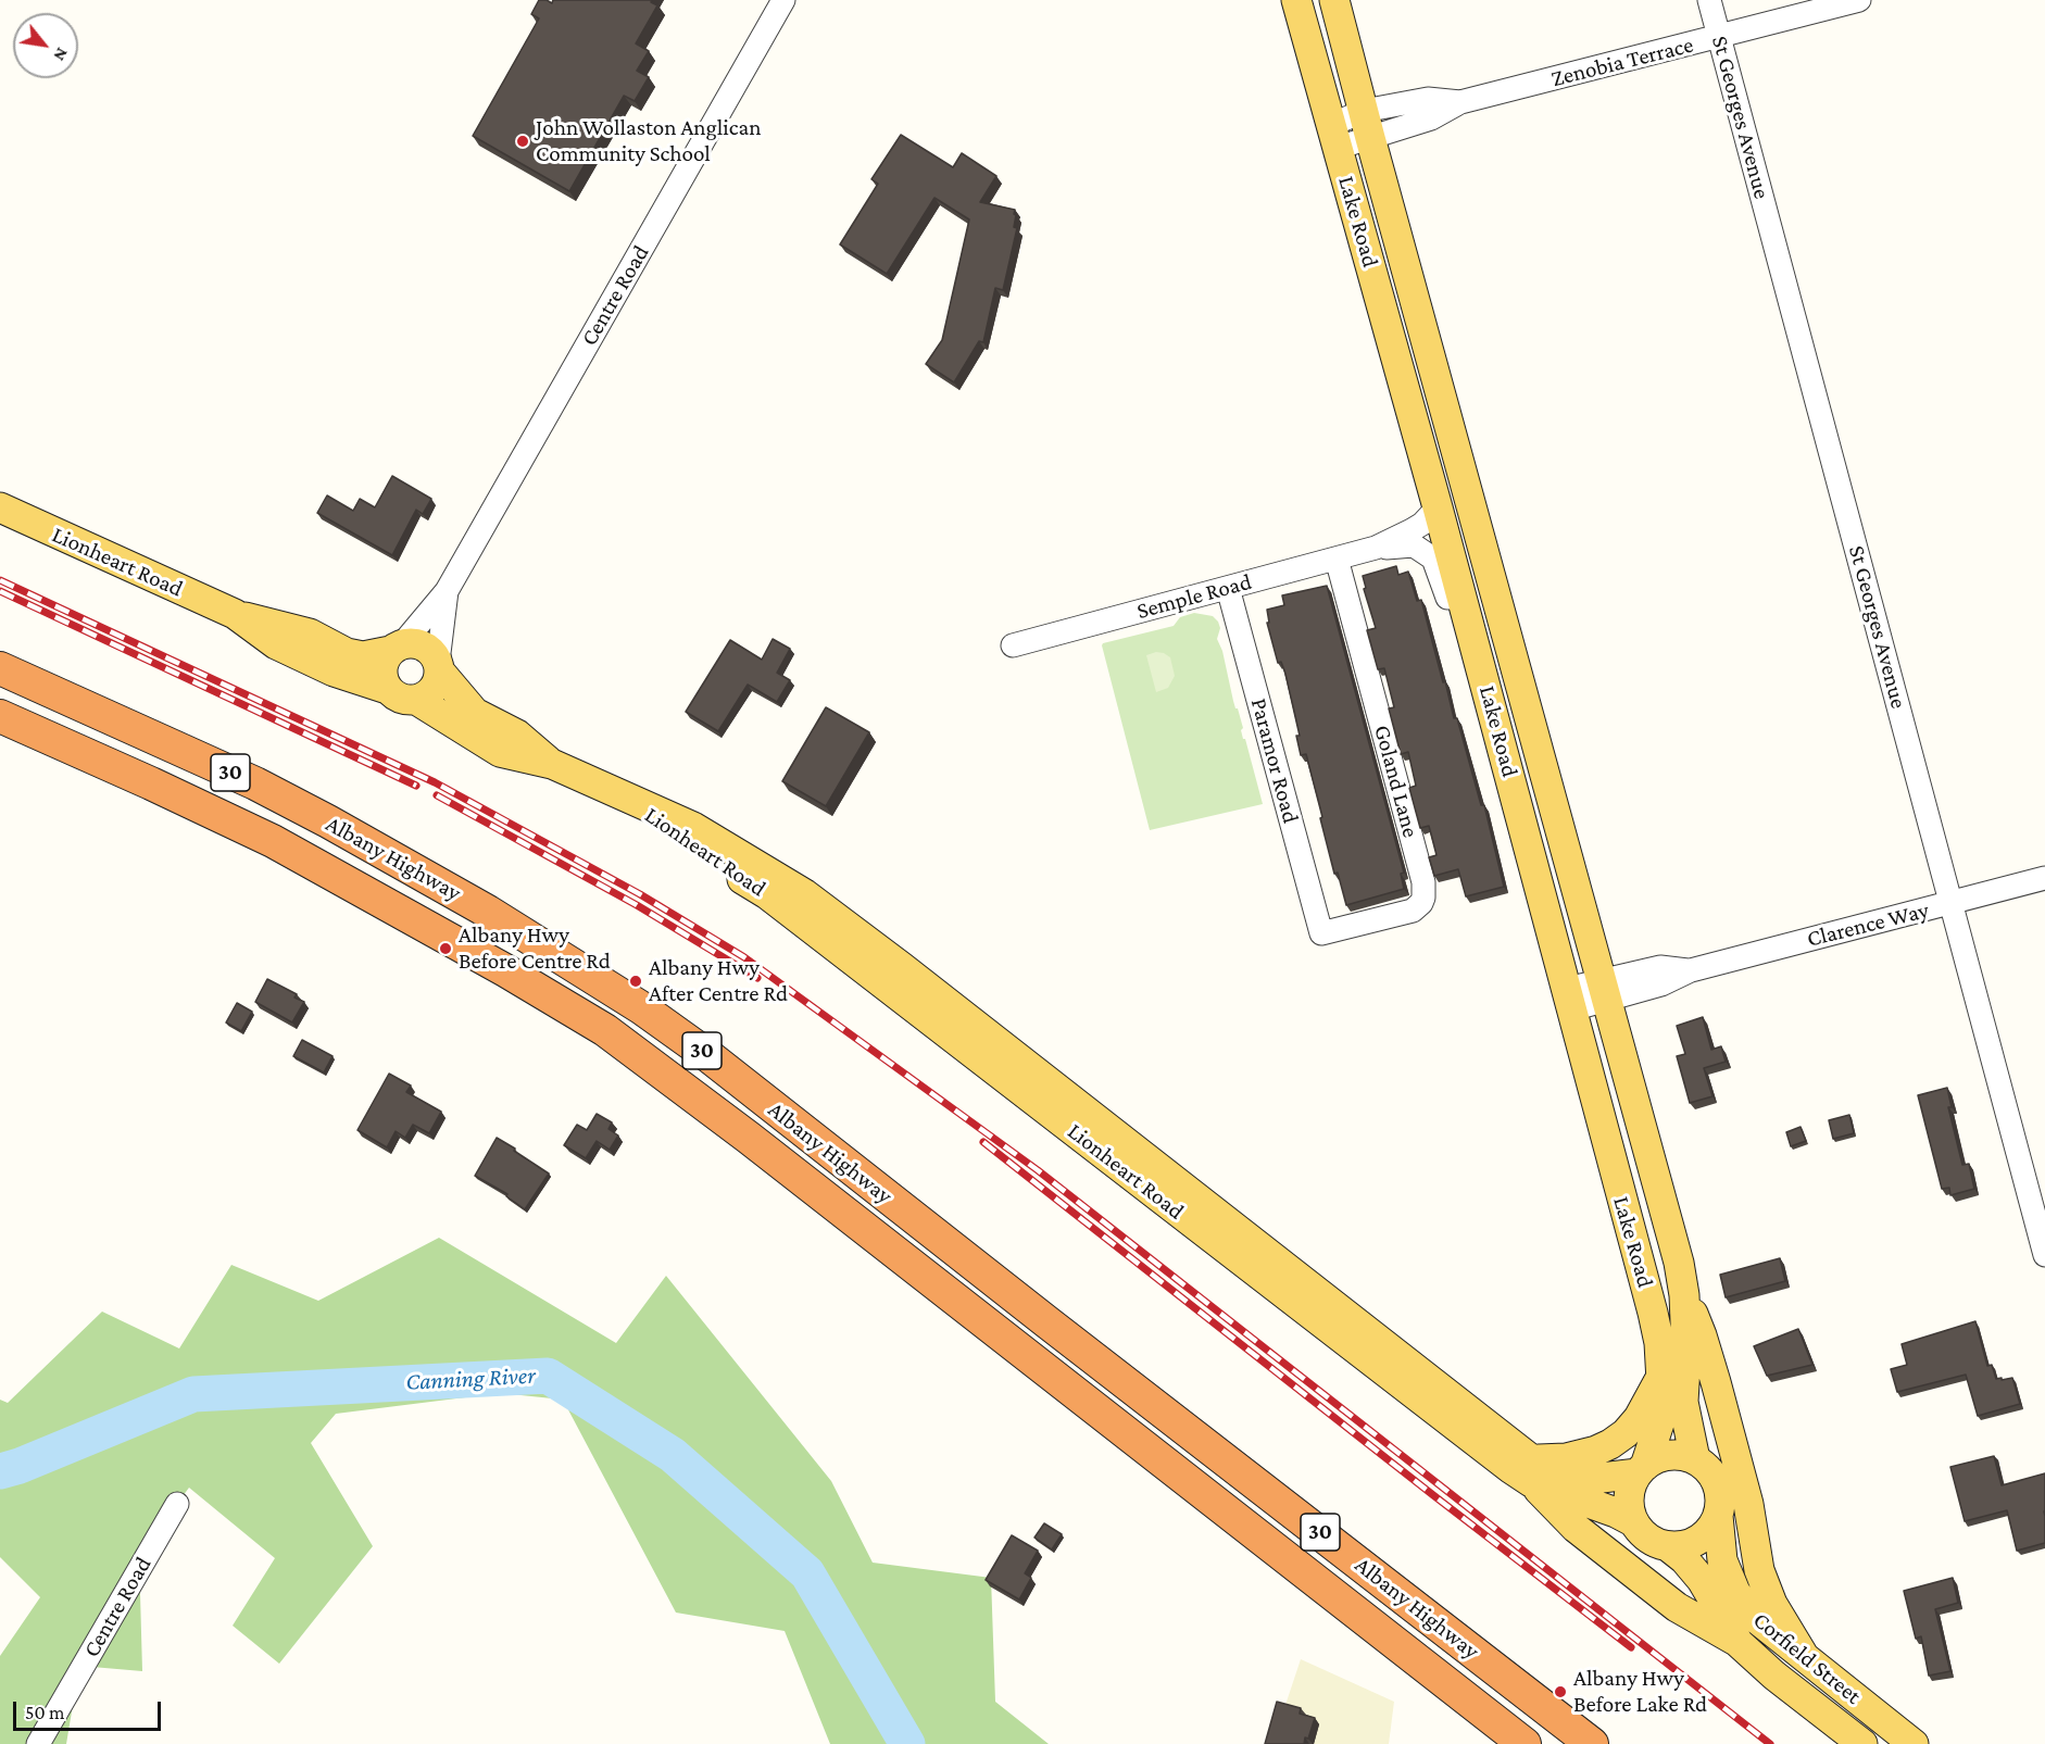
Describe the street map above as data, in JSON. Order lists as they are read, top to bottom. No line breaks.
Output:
{"streets":{"highway":["30","Albany Highway"],"main road":["Lake Road","Lionheart Road","Corfield Street"],"street":["Zenobia Terrace","St Georges Avenue","Centre Road","Semple Road","Paramor Road","Goland Lane","Clarence Way"]},"crossings":[["Zenobia Terrace","St Georges Avenue"],["Zenobia Terrace","Lake Road"],["St Georges Avenue","Clarence Way"],["Lake Road","Lionheart Road"],["Lake Road","Semple Road"],["Lake Road","Clarence Way"],["Lake Road","Corfield Street"],["Centre Road","Lionheart Road"],["Lionheart Road","Corfield Street"],["Semple Road","Paramor Road"],["Semple Road","Goland Lane"],["Paramor Road","Goland Lane"]],"water":["Canning River"],"places":["John Wollaston Anglican Community School","Albany Hwy Before Centre Rd","Albany Hwy After Centre Rd","Albany Hwy Before Lake Rd"],"scale_bar":"50 m","north":"bottom right"}
